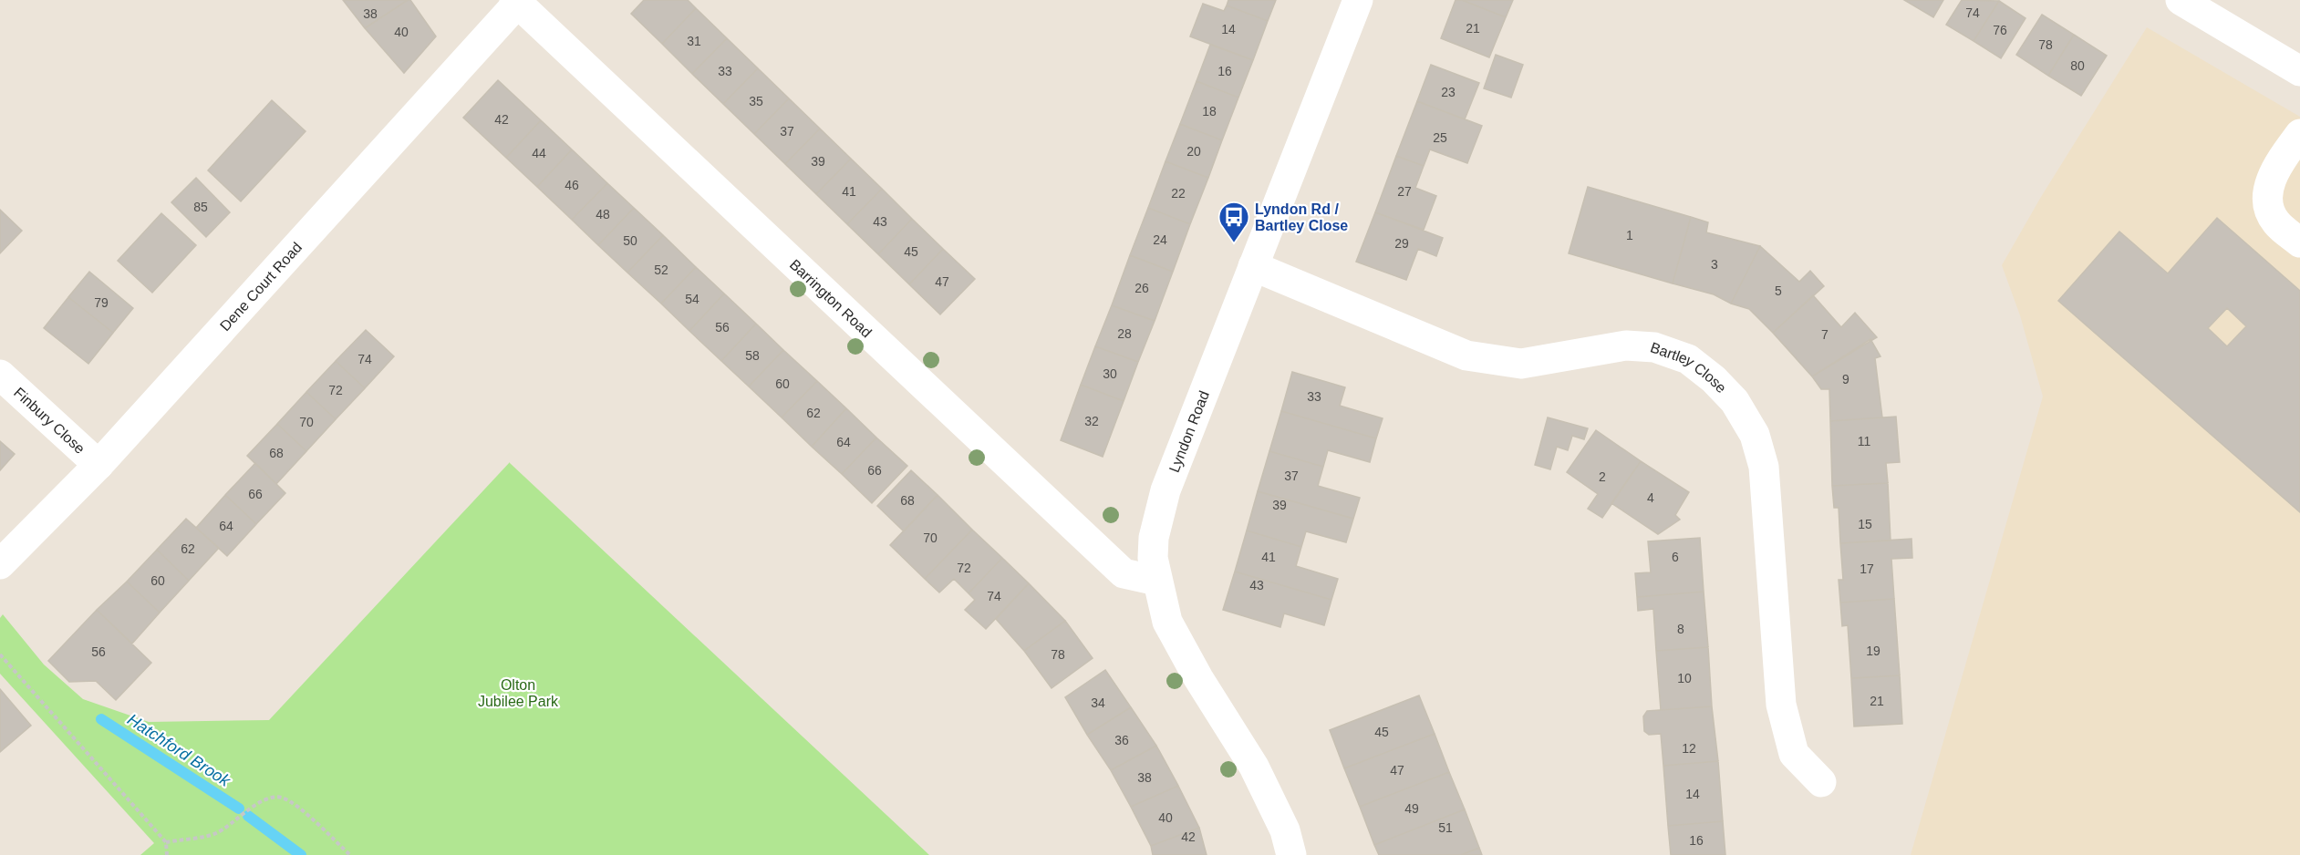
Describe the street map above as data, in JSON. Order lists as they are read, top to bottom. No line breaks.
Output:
{"streets":{"street":["Dene Court Road","Barrington Road","Bartley Close","Finbury Close","Lyndon Road"]},"crossings":[["Dene Court Road","Barrington Road"],["Dene Court Road","Finbury Close"],["Barrington Road","Lyndon Road"],["Bartley Close","Lyndon Road"]],"water":["Hatchford Brook"],"parks":["Olton Jubilee Park"],"places":{"bus stop":["Lyndon Rd / Bartley Close"]},"house_numbers":["74","38","21","14","76","40","31","78","80","33","16","23","35","18","42","37","25","20","44","39","46","41","27","22","85","48","43","1","24","50","29","45","3","52","47","26","5","54","79","56","28","7","58","74","30","9","60","72","33","62","32","70","11","64","68","66","37","2","66","4","68","39","15","64","70","62","41","6","72","17","60","43","74","8","19","56","78","10","21","34","45","36","12","47","38","14","49","40","51","42","16"]}
